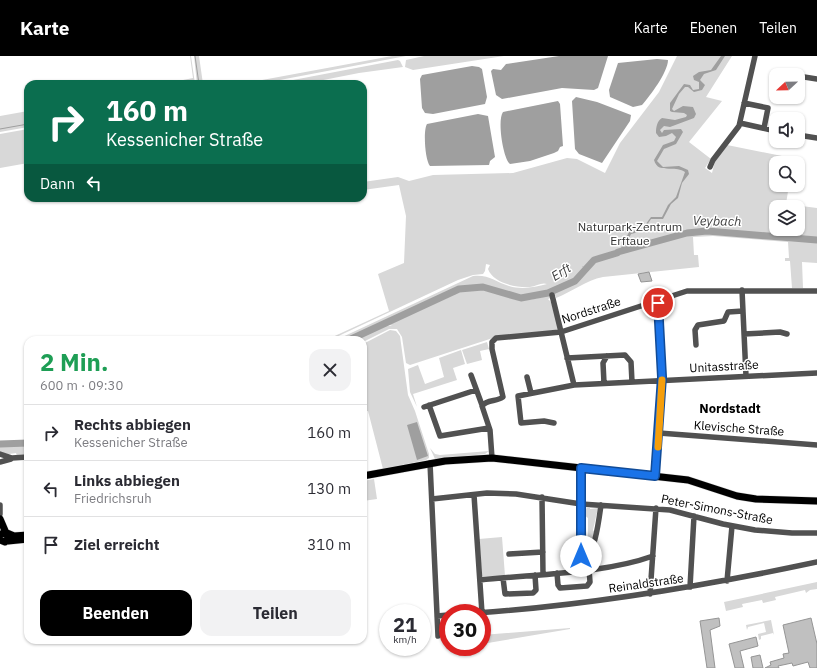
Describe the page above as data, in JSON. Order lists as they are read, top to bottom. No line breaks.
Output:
{"streets":{"street":["Nordstraße","Unitasstraße","Klevische Straße","Peter-Simons-Straße","Reinaldstraße"]},"districts":["Nordstadt"],"water":["Veybach","Erft"],"parks":["Naturpark-Zentrum Erftaue"],"north":"left","page":{"header":"Karte","nav":["Karte","Ebenen","Teilen"],"turn":["160 m","Kessenicher Straße"],"then":"Dann","heading":["2 Min.","600 m · 09:30"],"list":[{"name":"Rechts abbiegen","note":"Kessenicher Straße","value":"160 m"},{"name":"Links abbiegen","note":"Friedrichsruh","value":"130 m"},{"name":"Ziel erreicht","value":"310 m"}],"buttons":["Beenden","Teilen"],"speed":"21 km/h","limit":"30"}}
